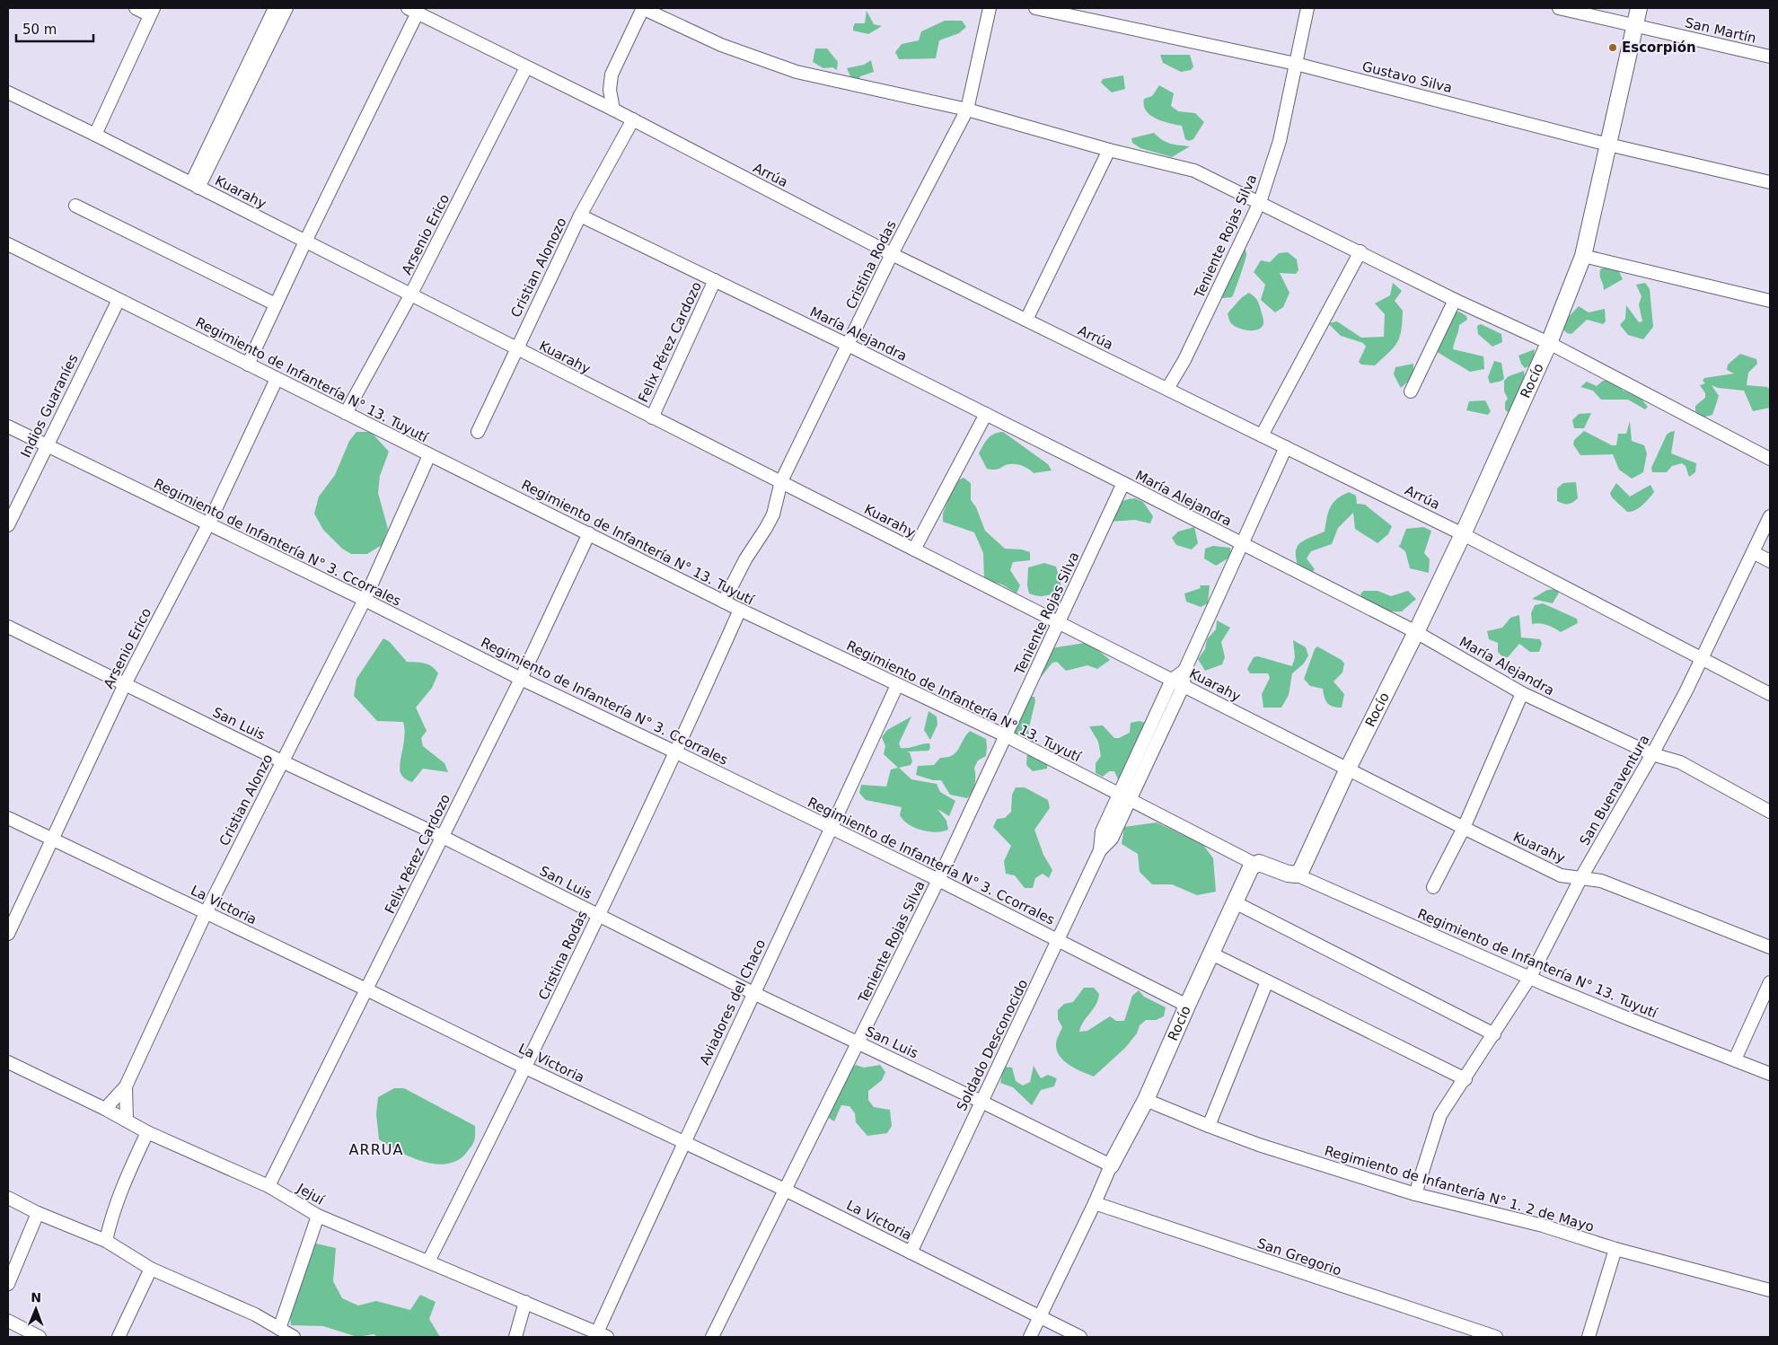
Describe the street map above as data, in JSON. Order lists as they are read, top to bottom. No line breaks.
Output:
{"streets":{"main road":["Rocío"],"street":["San Martín","Gustavo Silva","Arrúa","Kuarahy","Arsenio Erico","Teniente Rojas Silva","Cristina Rodas","Cristian Alonozo","María Alejandra","Felix Pérez Cardozo","Regimiento de Infantería N° 13. Tuyutí","Indios Guaraníes","Regimiento de Infantería N° 3. Ccorrales","San Luis","San Buenaventura","Cristian Alonzo","La Victoria","Aviadores del Chaco","Soldado Desconocido","Regimiento de Infantería N° 1. 2 de Mayo","Jejuí","San Gregorio"]},"crossings":[["San Martín","Rocío"],["Gustavo Silva","Teniente Rojas Silva"],["Gustavo Silva","Rocío"],["Arrúa","Arsenio Erico"],["Arrúa","Teniente Rojas Silva"],["Arrúa","Cristina Rodas"],["Arrúa","Cristian Alonozo"],["Arrúa","Rocío"],["Arrúa","San Buenaventura"],["Arrúa","Soldado Desconocido"],["Kuarahy","Arsenio Erico"],["Kuarahy","Teniente Rojas Silva"],["Kuarahy","Cristina Rodas"],["Kuarahy","Cristian Alonozo"],["Kuarahy","Felix Pérez Cardozo"],["Kuarahy","Rocío"],["Kuarahy","San Buenaventura"],["Kuarahy","Soldado Desconocido"],["Arsenio Erico","Regimiento de Infantería N° 13. Tuyutí"],["Arsenio Erico","Regimiento de Infantería N° 3. Ccorrales"],["Arsenio Erico","San Luis"],["Arsenio Erico","La Victoria"],["Teniente Rojas Silva","María Alejandra"],["Teniente Rojas Silva","Regimiento de Infantería N° 13. Tuyutí"],["Teniente Rojas Silva","Regimiento de Infantería N° 3. Ccorrales"],["Teniente Rojas Silva","San Luis"],["Teniente Rojas Silva","La Victoria"],["Cristina Rodas","María Alejandra"],["Cristina Rodas","Regimiento de Infantería N° 13. Tuyutí"],["Cristina Rodas","Regimiento de Infantería N° 3. Ccorrales"],["Cristina Rodas","San Luis"],["Cristina Rodas","La Victoria"],["Cristina Rodas","Jejuí"],["Cristian Alonozo","María Alejandra"],["María Alejandra","Felix Pérez Cardozo"],["María Alejandra","Rocío"],["María Alejandra","San Buenaventura"],["María Alejandra","Soldado Desconocido"],["Felix Pérez Cardozo","Regimiento de Infantería N° 13. Tuyutí"],["Felix Pérez Cardozo","Regimiento de Infantería N° 3. Ccorrales"],["Felix Pérez Cardozo","San Luis"],["Felix Pérez Cardozo","La Victoria"],["Felix Pérez Cardozo","Jejuí"],["Regimiento de Infantería N° 13. Tuyutí","Rocío"],["Regimiento de Infantería N° 13. Tuyutí","Indios Guaraníes"],["Regimiento de Infantería N° 13. Tuyutí","San Buenaventura"],["Regimiento de Infantería N° 13. Tuyutí","Cristian Alonzo"],["Regimiento de Infantería N° 13. Tuyutí","Aviadores del Chaco"],["Regimiento de Infantería N° 13. Tuyutí","Soldado Desconocido"],["Rocío","Regimiento de Infantería N° 3. Ccorrales"],["Rocío","San Luis"],["Rocío","La Victoria"],["Rocío","Regimiento de Infantería N° 1. 2 de Mayo"],["Rocío","San Gregorio"],["Indios Guaraníes","Regimiento de Infantería N° 3. Ccorrales"],["Regimiento de Infantería N° 3. Ccorrales","Cristian Alonzo"],["Regimiento de Infantería N° 3. Ccorrales","Aviadores del Chaco"],["Regimiento de Infantería N° 3. Ccorrales","Soldado Desconocido"],["San Luis","Cristian Alonzo"],["San Luis","Aviadores del Chaco"],["San Luis","Soldado Desconocido"],["San Buenaventura","Regimiento de Infantería N° 1. 2 de Mayo"],["Cristian Alonzo","La Victoria"],["Cristian Alonzo","Jejuí"],["La Victoria","Aviadores del Chaco"],["La Victoria","Soldado Desconocido"],["Aviadores del Chaco","Jejuí"]],"districts":["ARRUA"],"places":["Escorpión"],"scale_bar":"50 m","north":"top"}
